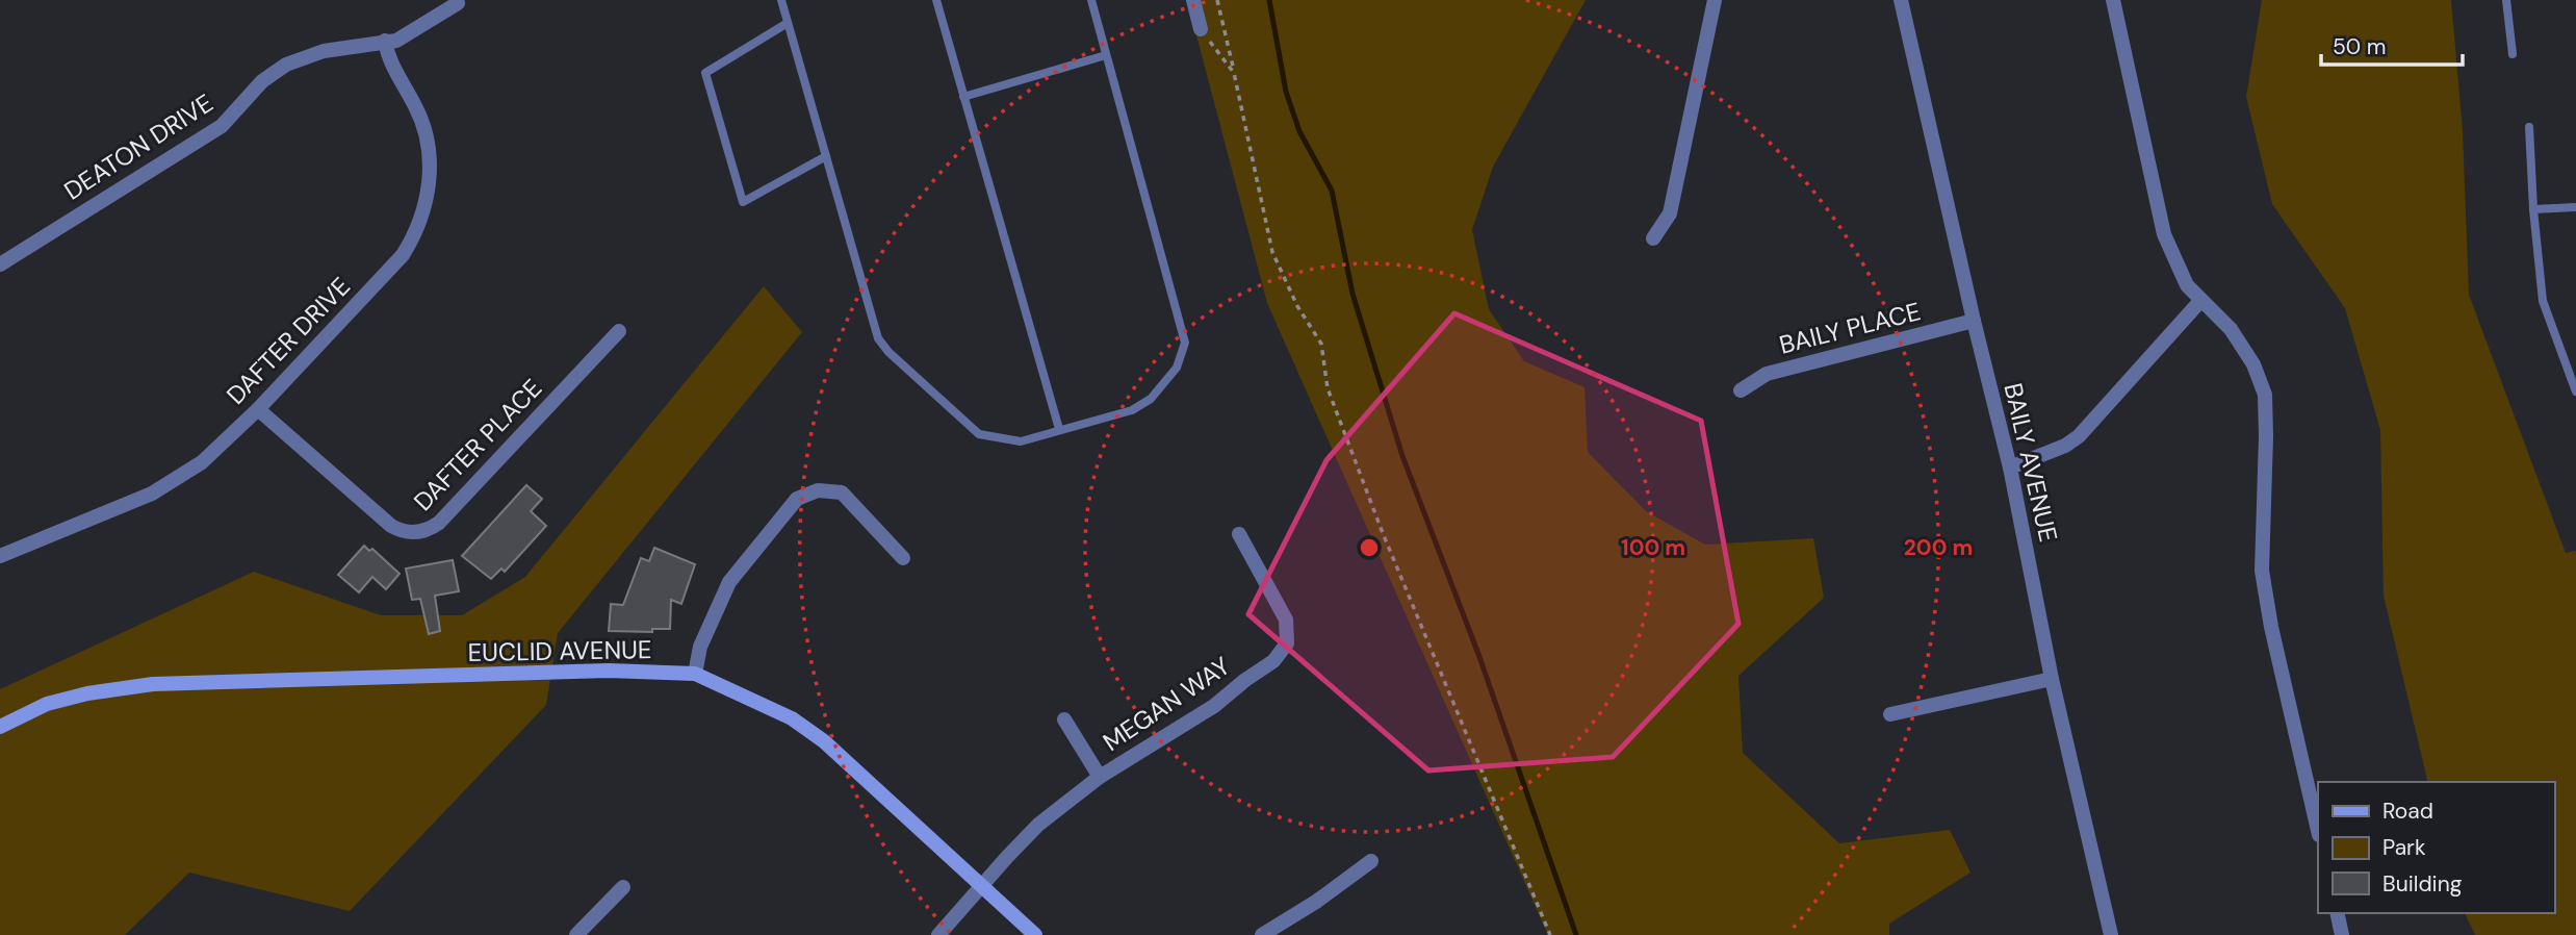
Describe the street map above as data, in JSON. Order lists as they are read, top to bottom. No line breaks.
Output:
{"streets":{"main road":["EUCLID AVENUE"],"street":["DEATON DRIVE","BAILY PLACE","DAFTER DRIVE","DAFTER PLACE","BAILY AVENUE","MEGAN WAY"]},"crossings":[["DEATON DRIVE","DAFTER DRIVE"],["BAILY PLACE","BAILY AVENUE"],["DAFTER DRIVE","DAFTER PLACE"],["EUCLID AVENUE","MEGAN WAY"]],"legend":["Road","Park","Building"],"scale_bar":"50 m","rings":["100 m","200 m"]}
